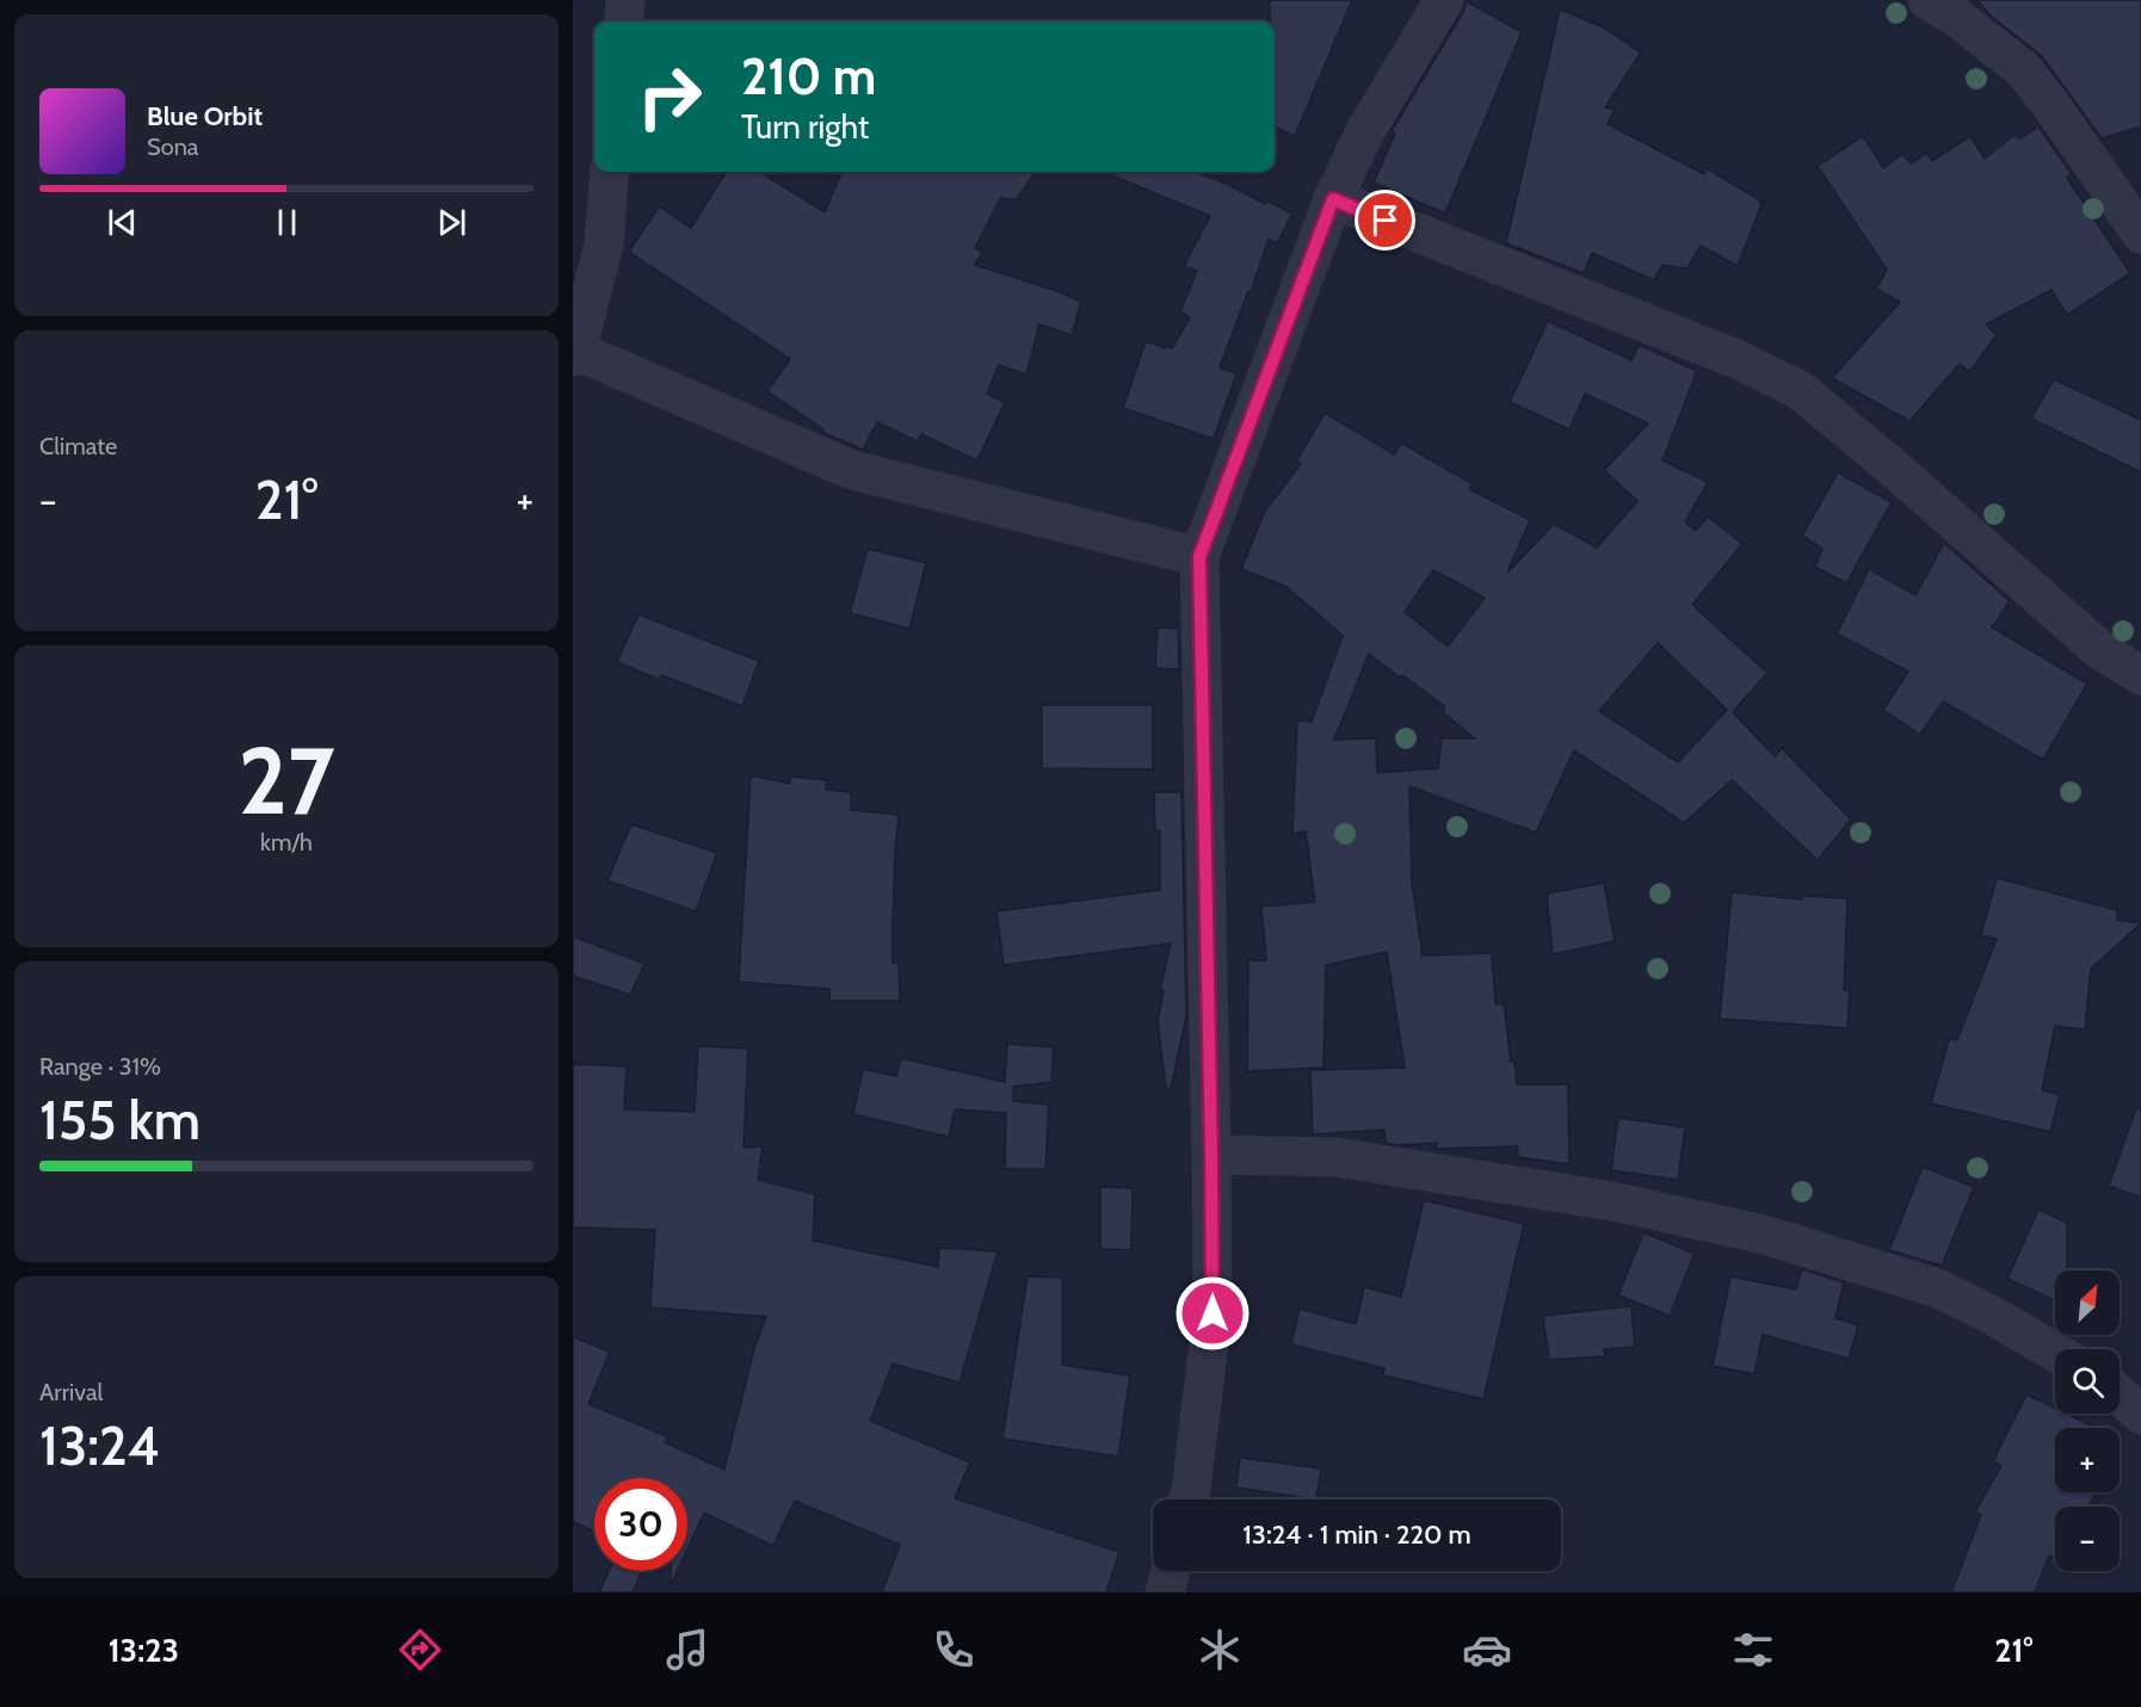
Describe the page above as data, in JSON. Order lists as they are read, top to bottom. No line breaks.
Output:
{"north":"top right","page":{"turn":["210 m","Turn right"],"song":["Blue Orbit","Sona"],"tile":["Climate",["27","km/h"],["Range · 31%","155 km"],["Arrival","13:24"]],"heat":["−","21°","+"],"map_buttons":["+","−"],"limit":"30","trip":"13:24 · 1 min · 220 m","tabs":["13:23","21°"]}}
